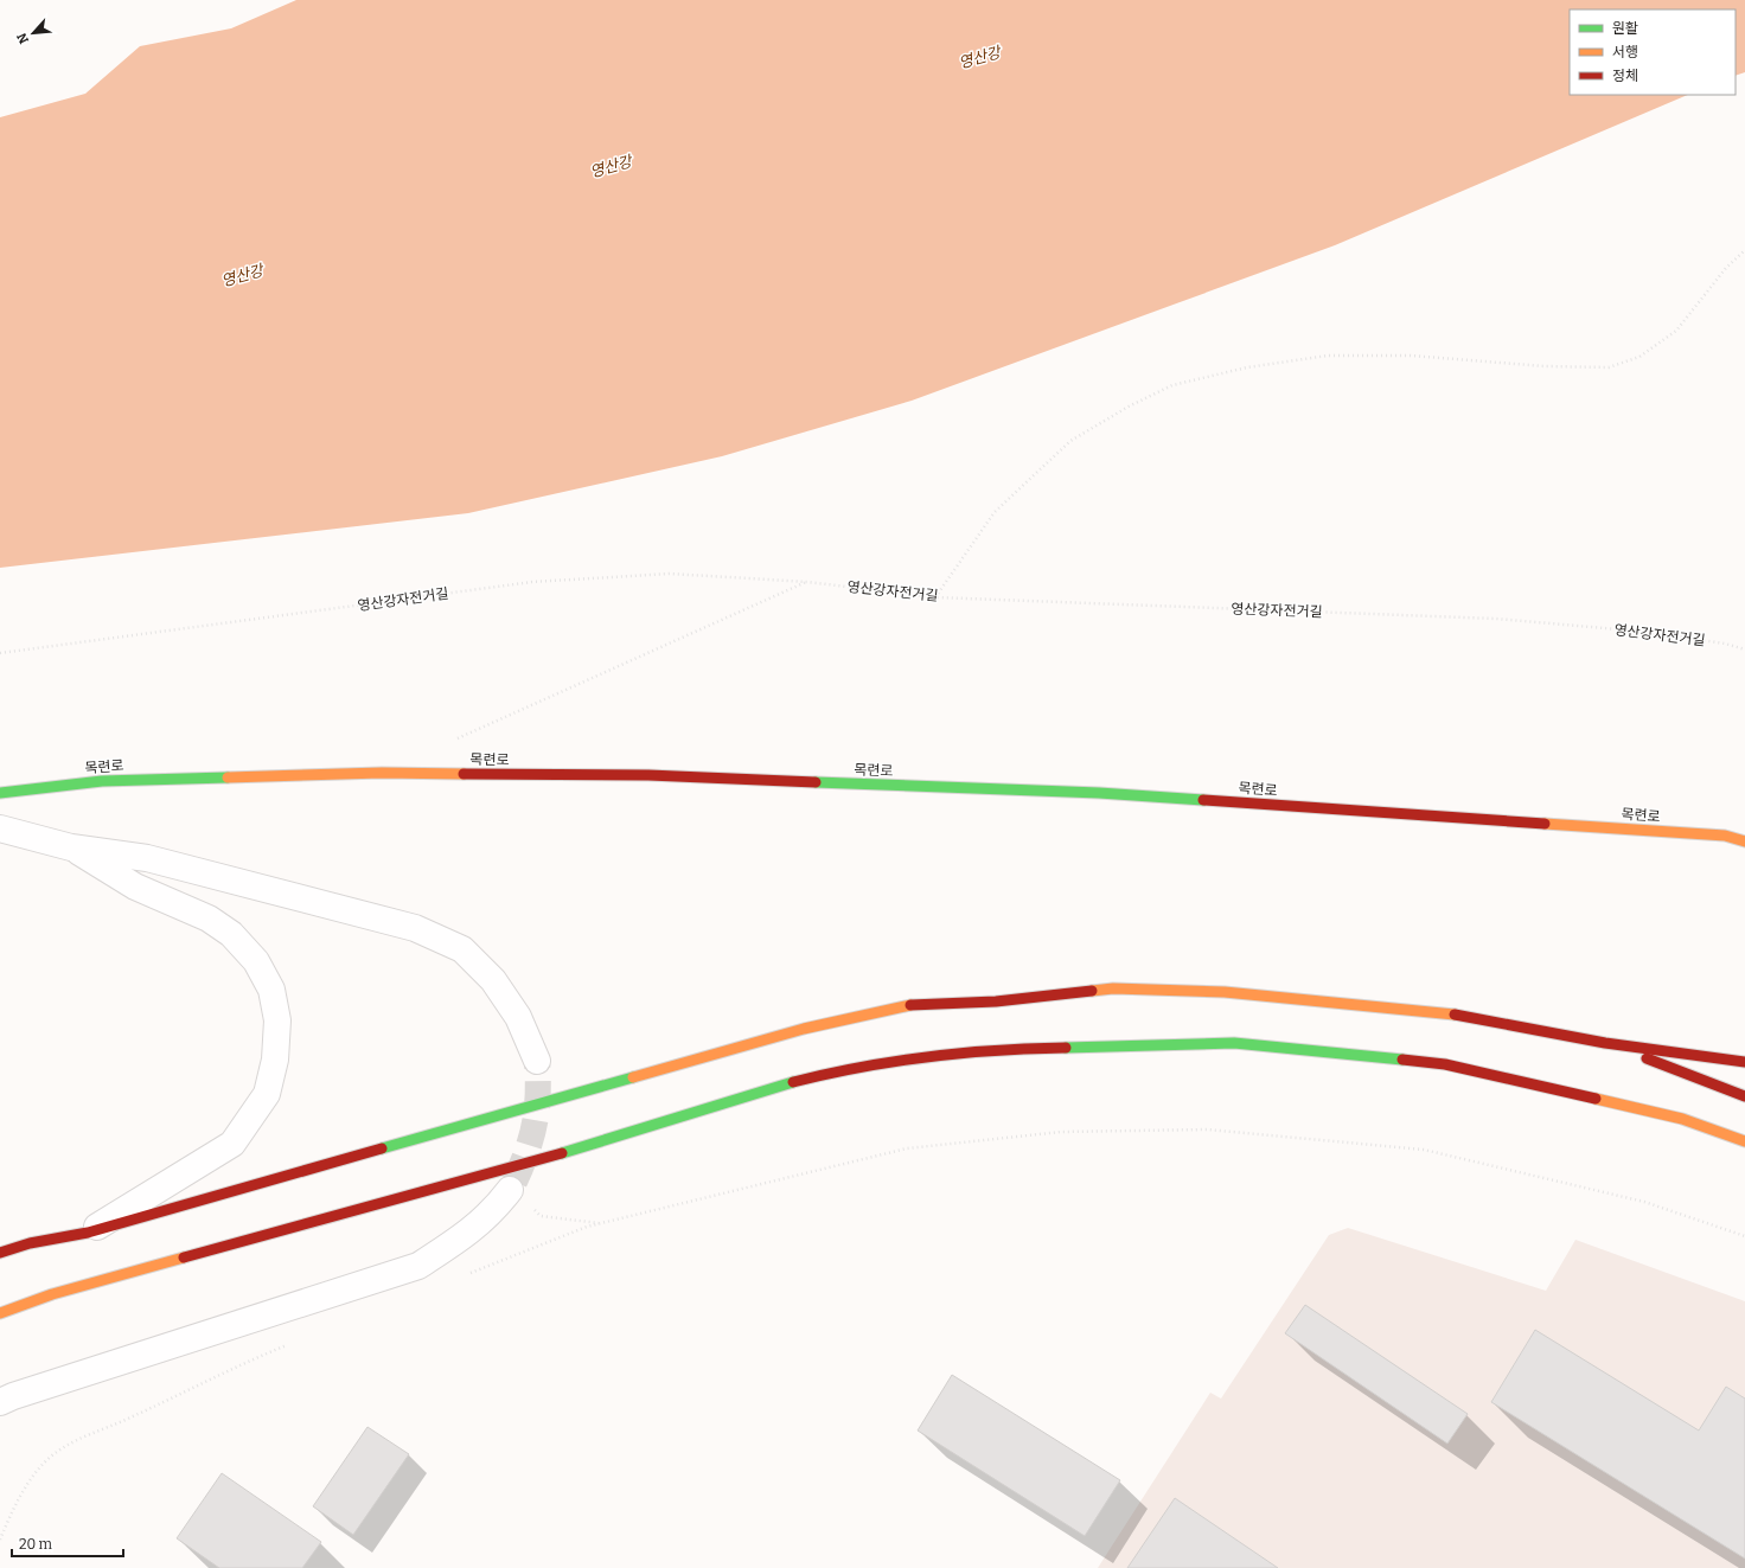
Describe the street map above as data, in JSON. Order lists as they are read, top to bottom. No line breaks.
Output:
{"streets":{"main road":["목련로"],"path":["영산강자전거길"]},"water":["영산강"],"legend":["원활","서행","정체"],"scale_bar":"20 m","north":"bottom left"}
